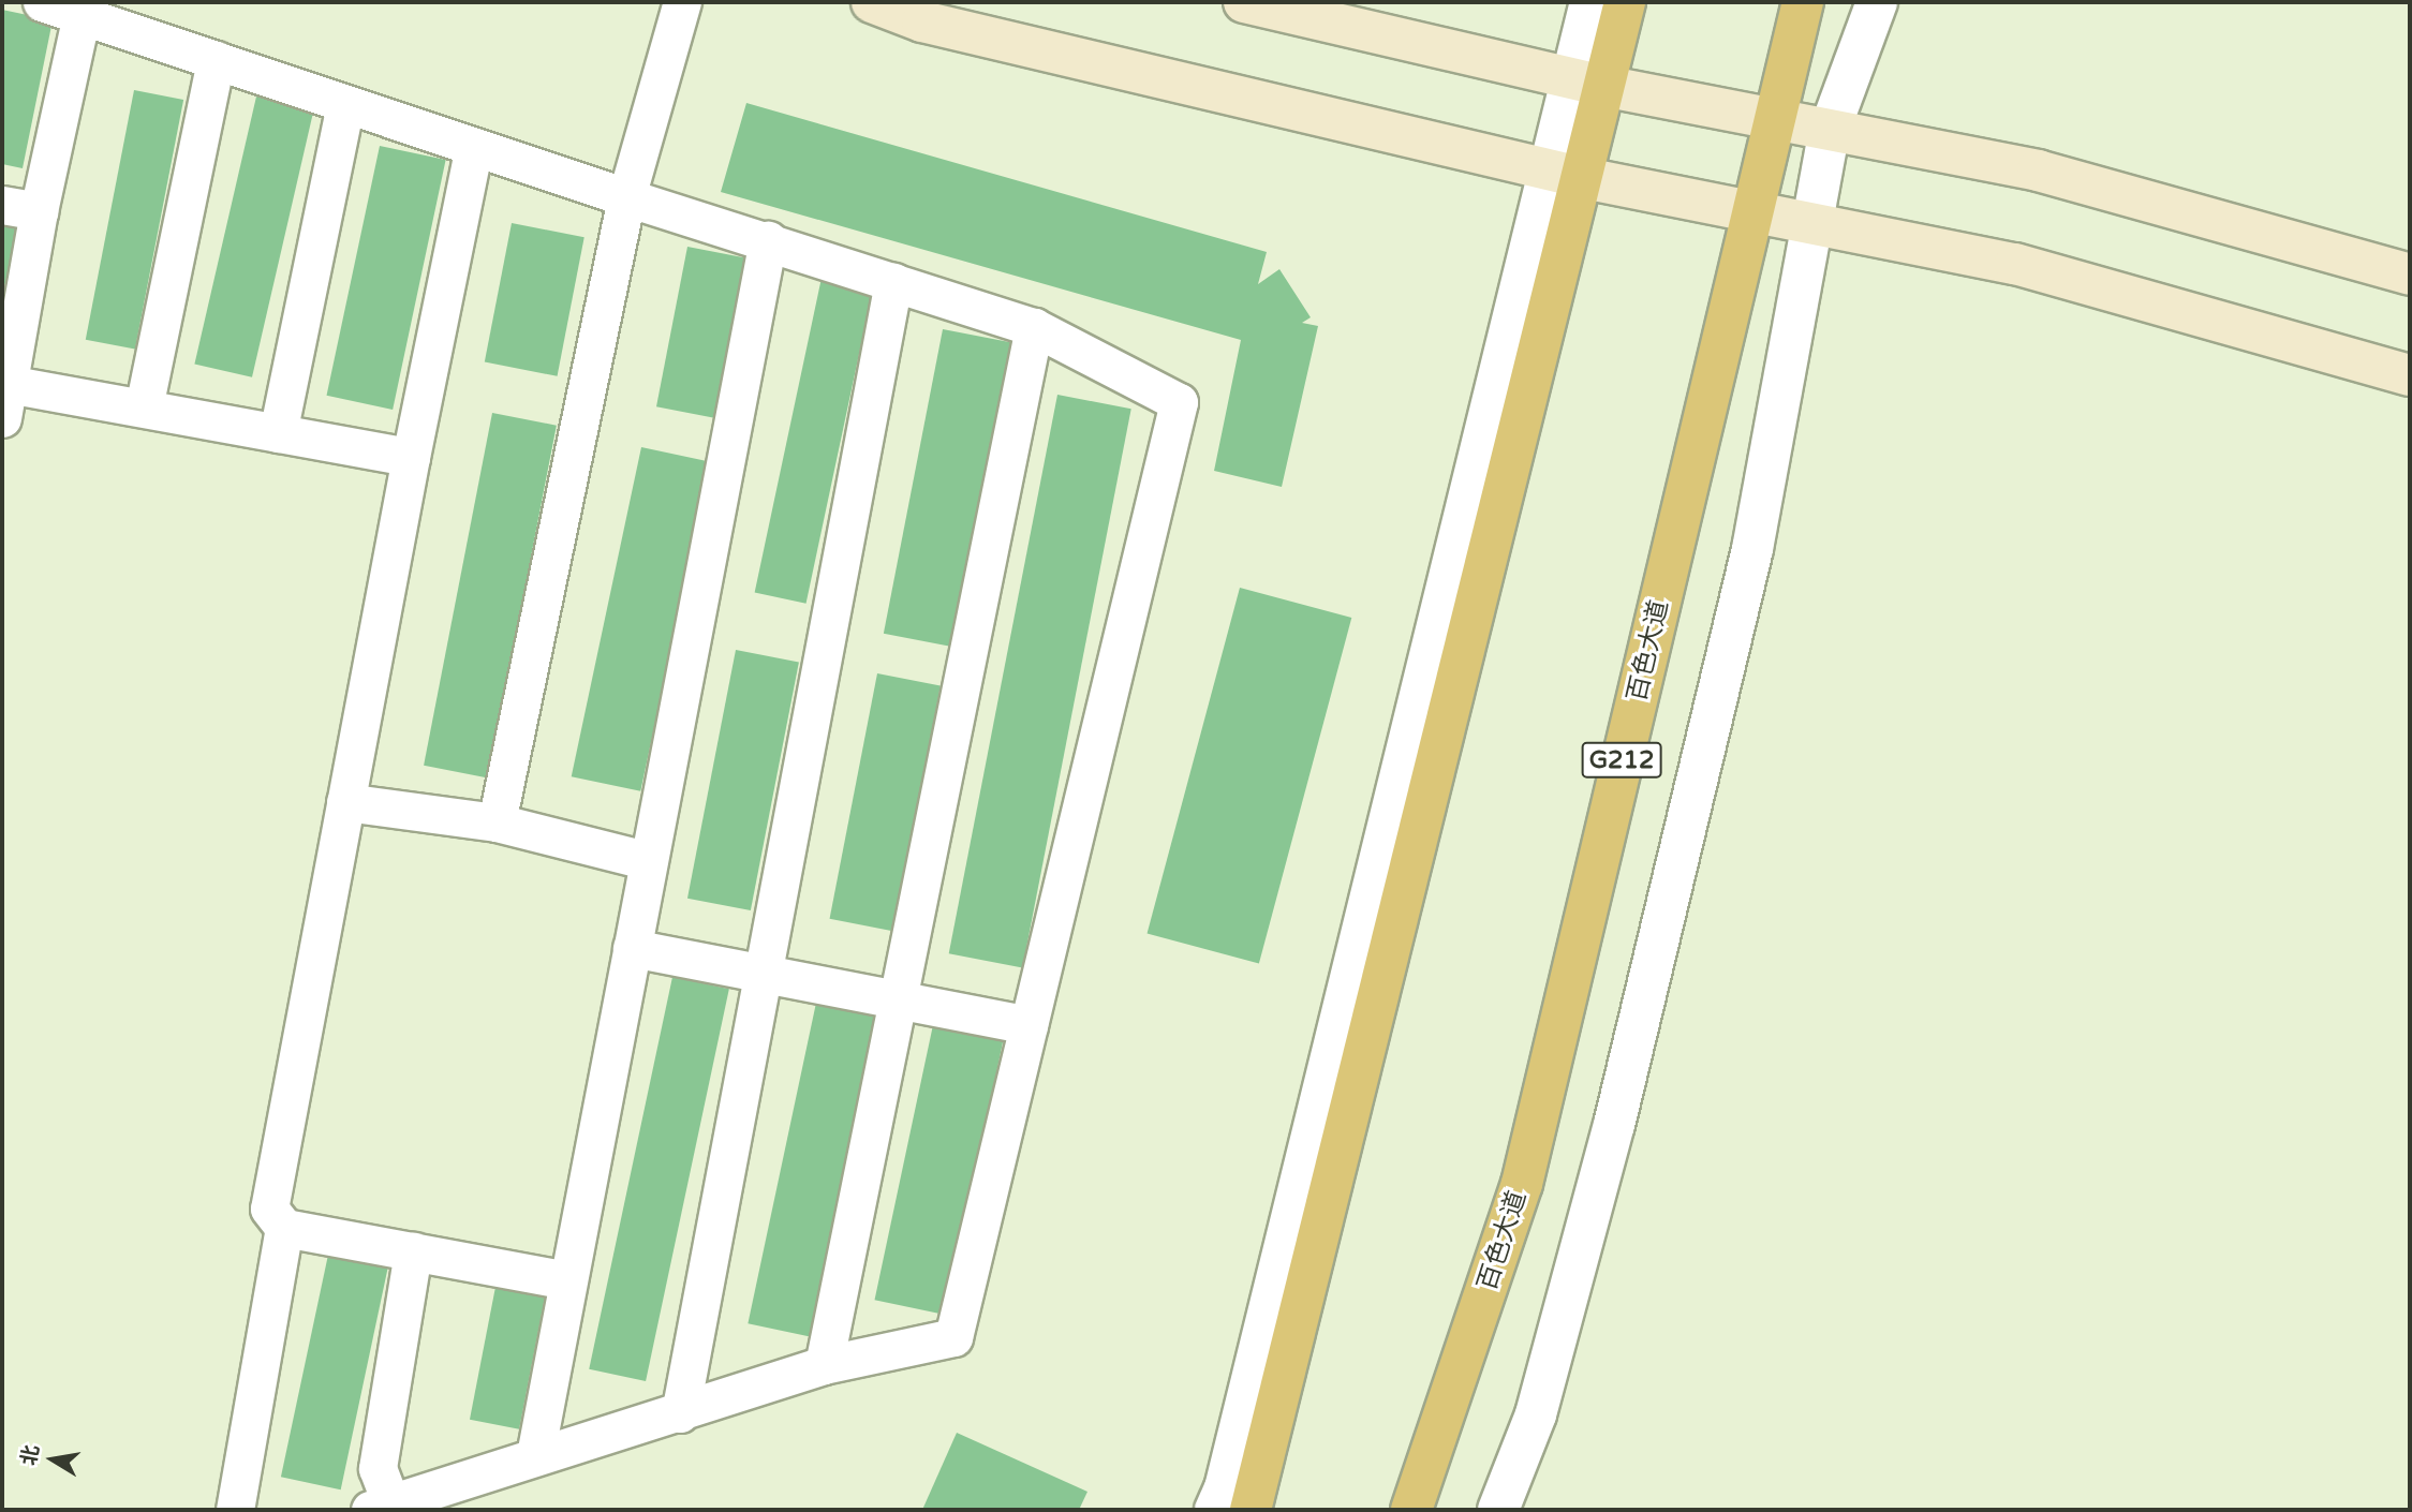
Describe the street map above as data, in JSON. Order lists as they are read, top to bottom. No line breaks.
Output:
{"streets":{"highway":["百色大道","G212"]},"north":"left"}
